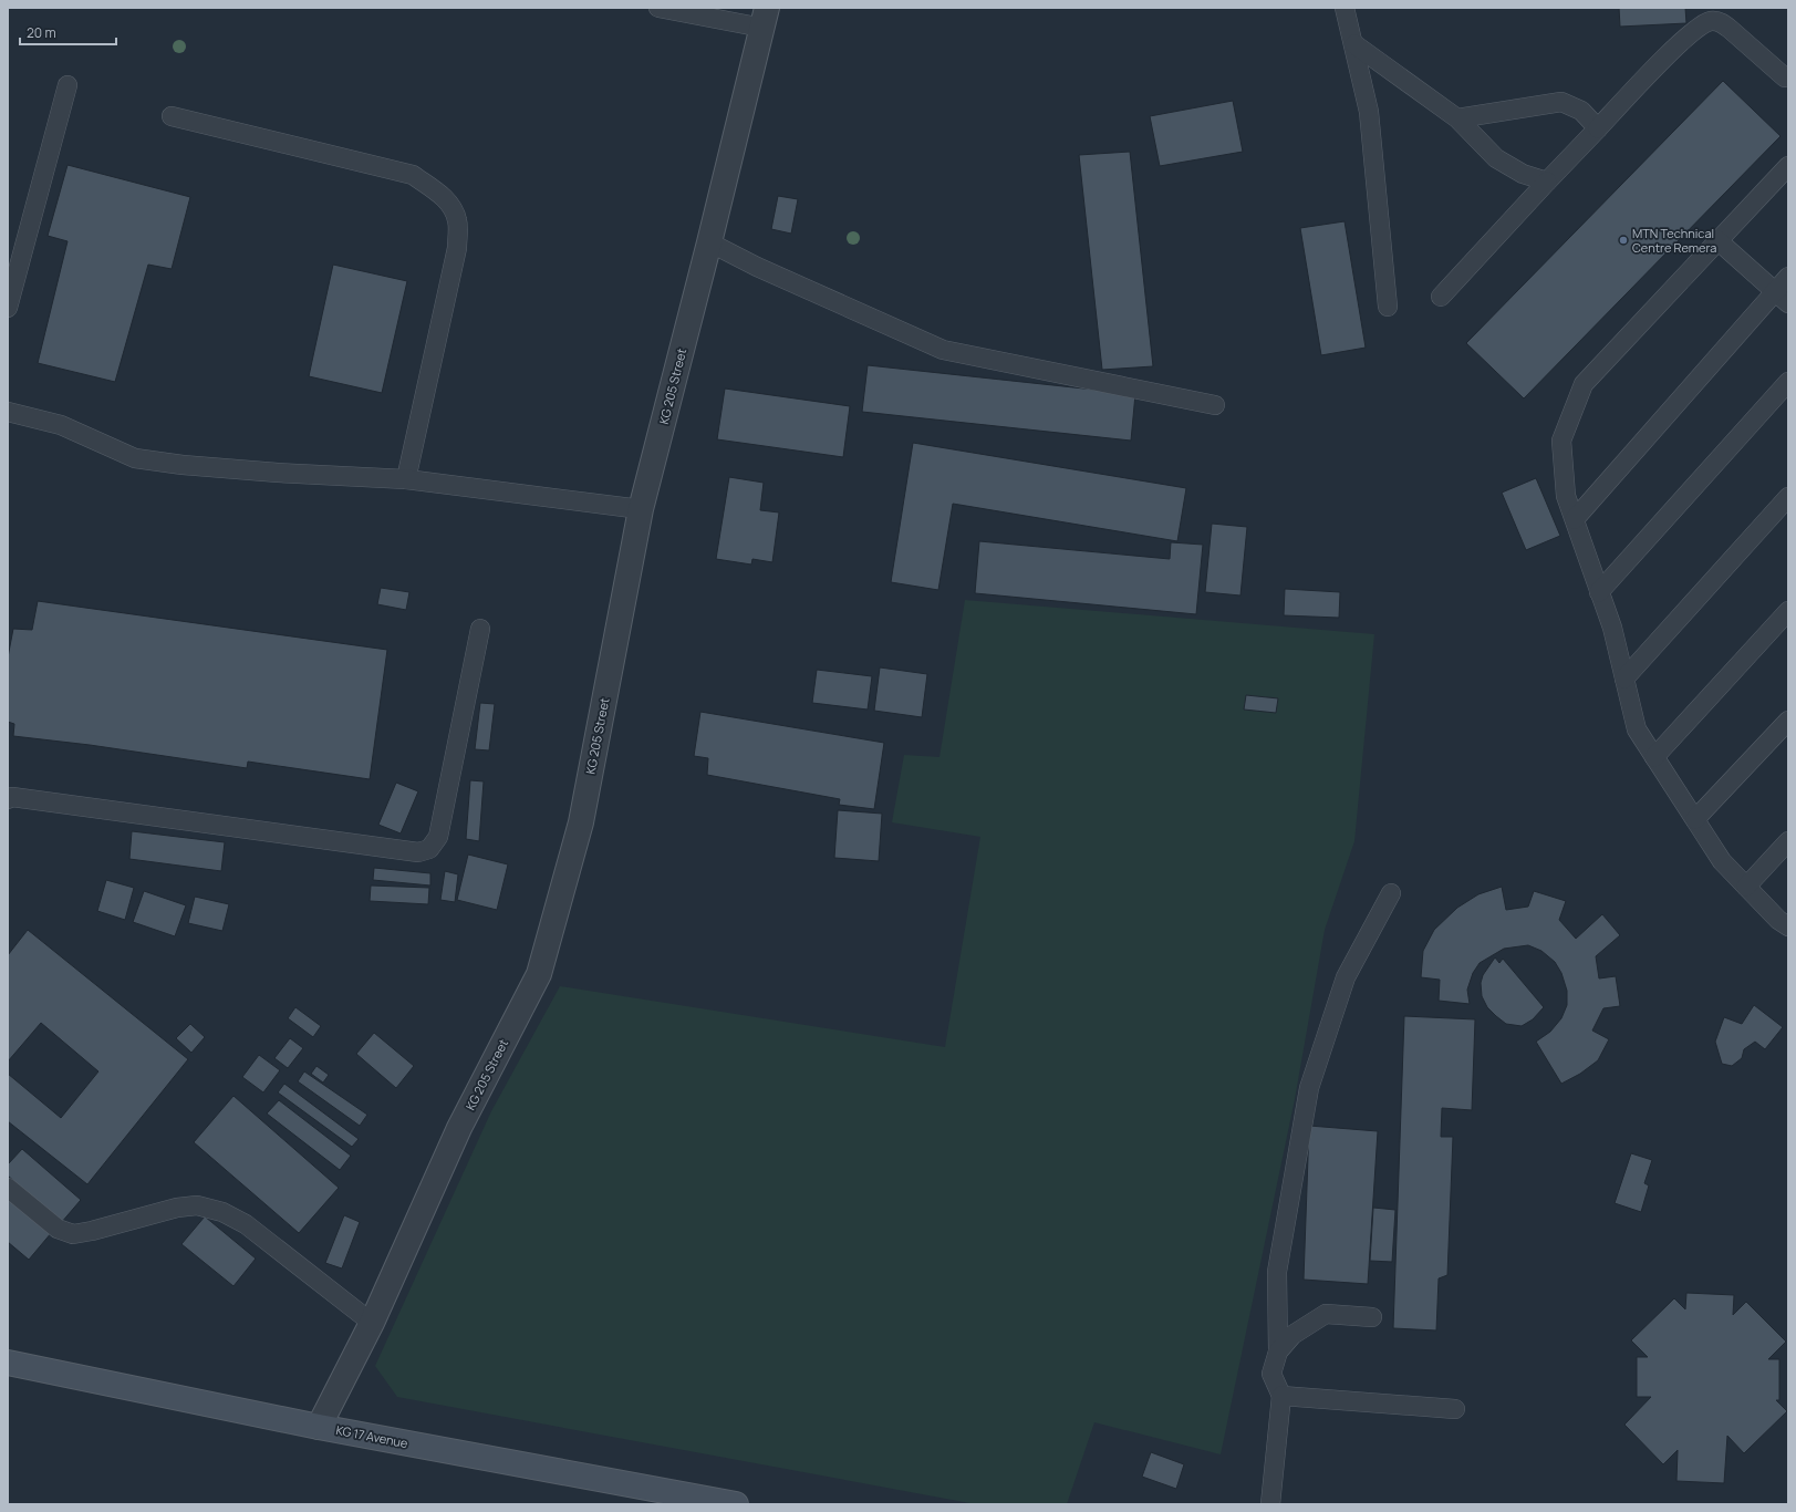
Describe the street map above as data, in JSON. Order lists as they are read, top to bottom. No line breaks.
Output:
{"streets":{"street":["KG 205 Street","KG 17 Avenue"]},"crossings":[["KG 205 Street","KG 17 Avenue"]],"places":["MTN Technical Centre Remera"],"scale_bar":"20 m"}
